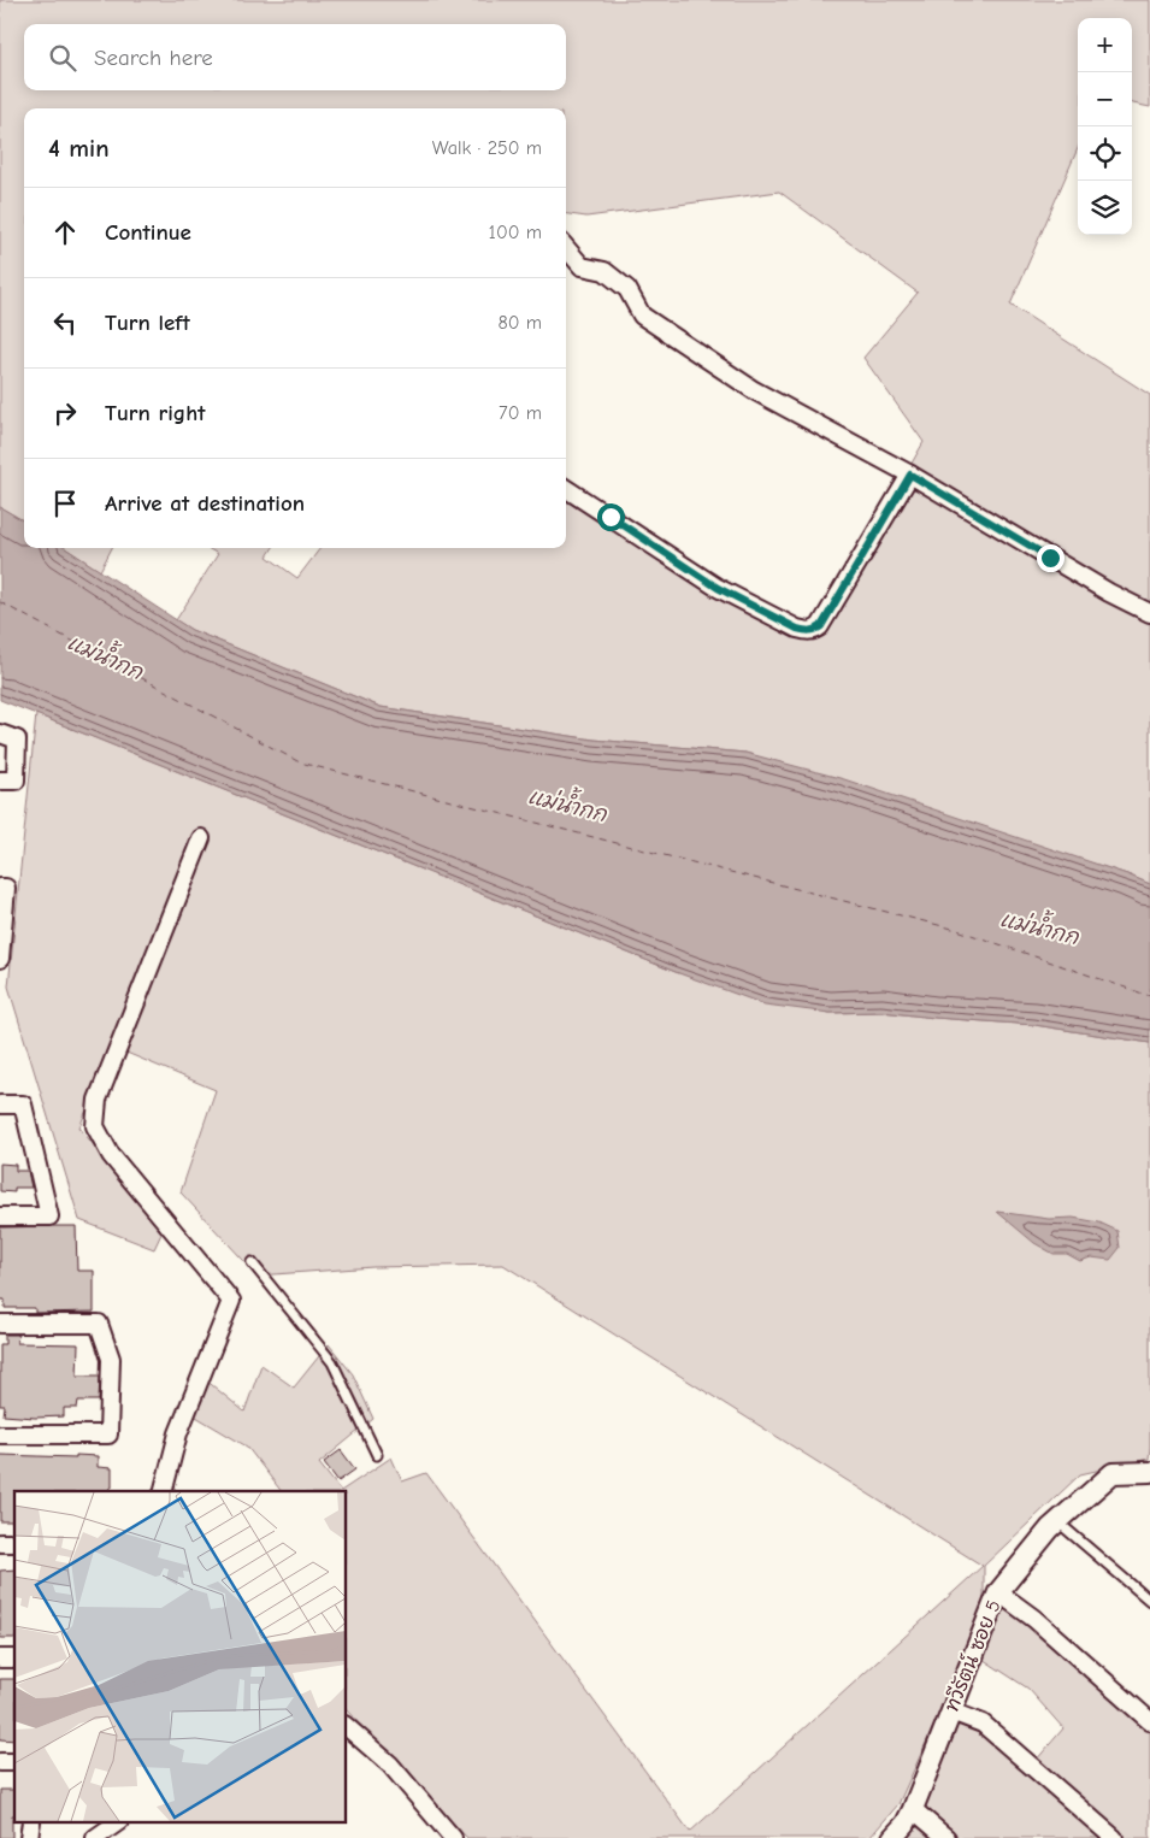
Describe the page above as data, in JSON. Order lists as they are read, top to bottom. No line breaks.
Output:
{"streets":{"street":["ทวีรัตน์ ซอย 5"]},"water":["แม่น้ำกก"],"page":{"map_buttons":["+","−"],"search":"Search here","heading":["4 min","Walk · 250 m"],"list":[["Continue","100 m"],["Turn left","80 m"],["Turn right","70 m"],"Arrive at destination"]}}
